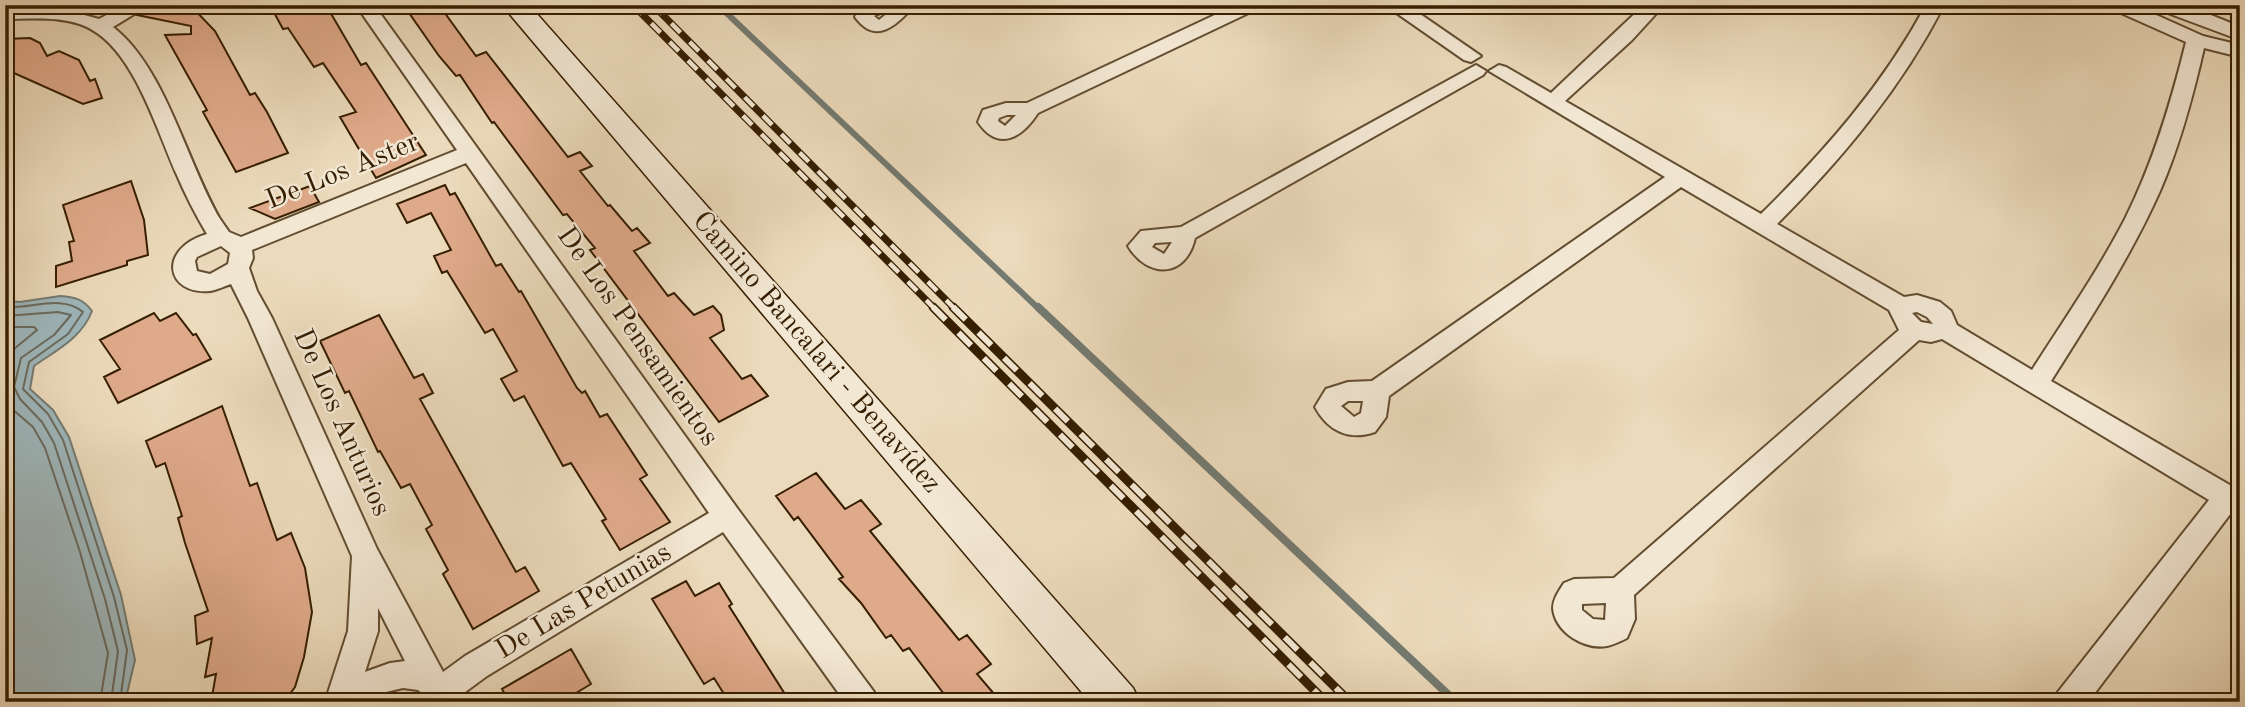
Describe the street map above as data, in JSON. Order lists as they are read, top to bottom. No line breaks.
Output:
{"streets":{"main road":["Camino Bancalari - Benavídez"],"street":["De Los Aster","De Los Pensamientos","De Los Anturios","De Las Petunias"]},"crossings":[["De Los Aster","De Los Pensamientos"],["De Los Aster","De Los Anturios"],["De Los Pensamientos","De Las Petunias"],["De Los Anturios","De Las Petunias"]]}
